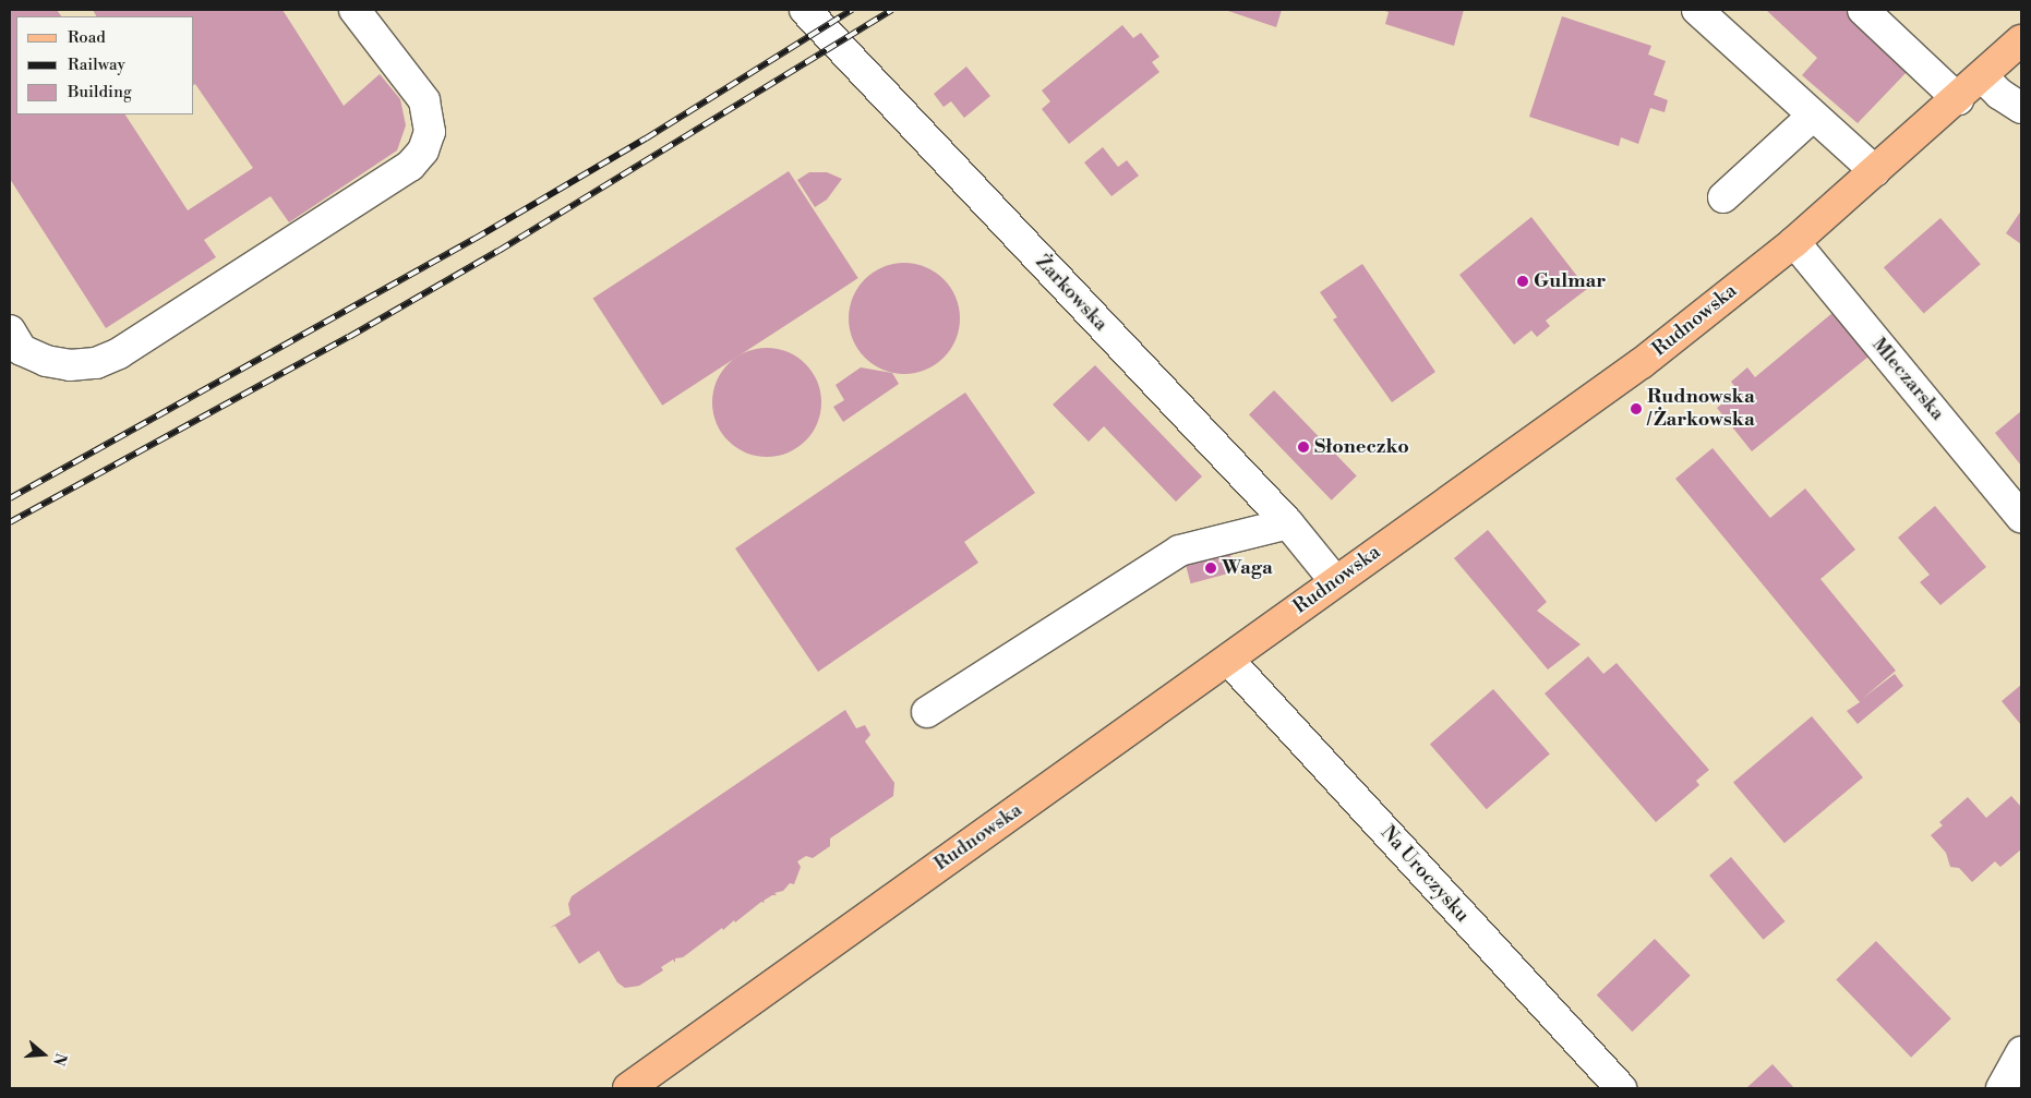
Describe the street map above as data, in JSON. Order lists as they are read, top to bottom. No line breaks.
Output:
{"streets":{"main road":["Rudnowska"],"street":["Żarkowska","Mleczarska","Na Uroczysku"]},"crossings":[["Żarkowska","Rudnowska"],["Rudnowska","Mleczarska"],["Rudnowska","Na Uroczysku"]],"places":["Gulmar","Rudnowska / Żarkowska","Słoneczko","Waga"],"legend":["Road","Railway","Building"],"north":"right"}
